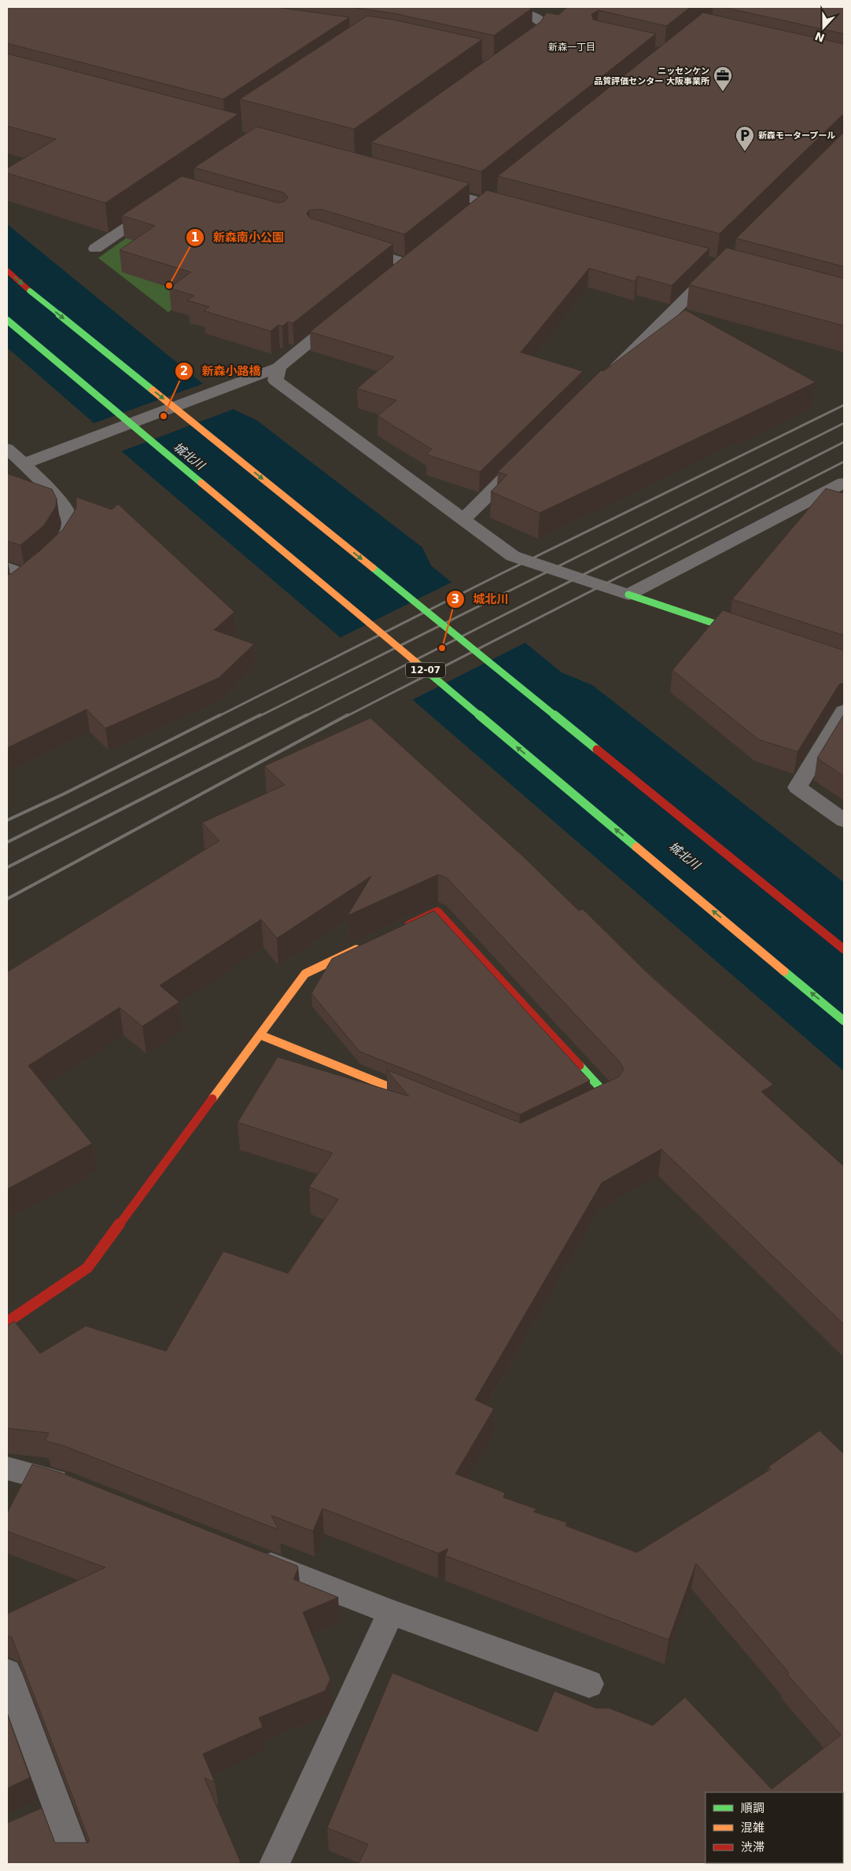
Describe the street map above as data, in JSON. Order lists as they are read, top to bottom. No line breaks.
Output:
{"streets":{"main road":["12-07"]},"districts":["新森一丁目"],"water":["城北川"],"places":{"office":["ニッセンケン 品質評価センター 大阪事業所"],"parking":["新森モータープール"],"other":["新森南小公園","新森小路橋","城北川"]},"legend":["順調","混雑","渋滞"],"north":"bottom"}
